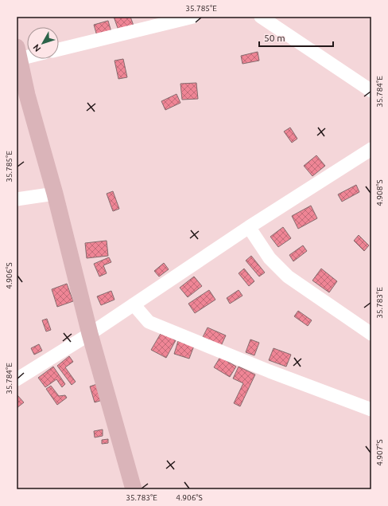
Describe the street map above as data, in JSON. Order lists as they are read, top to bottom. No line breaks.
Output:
{"scale_bar":"50 m","north":"bottom left","coordinates":["35.785°E","35.784°E","4.908°S","4.906°S","35.783°E","4.907°S"]}
